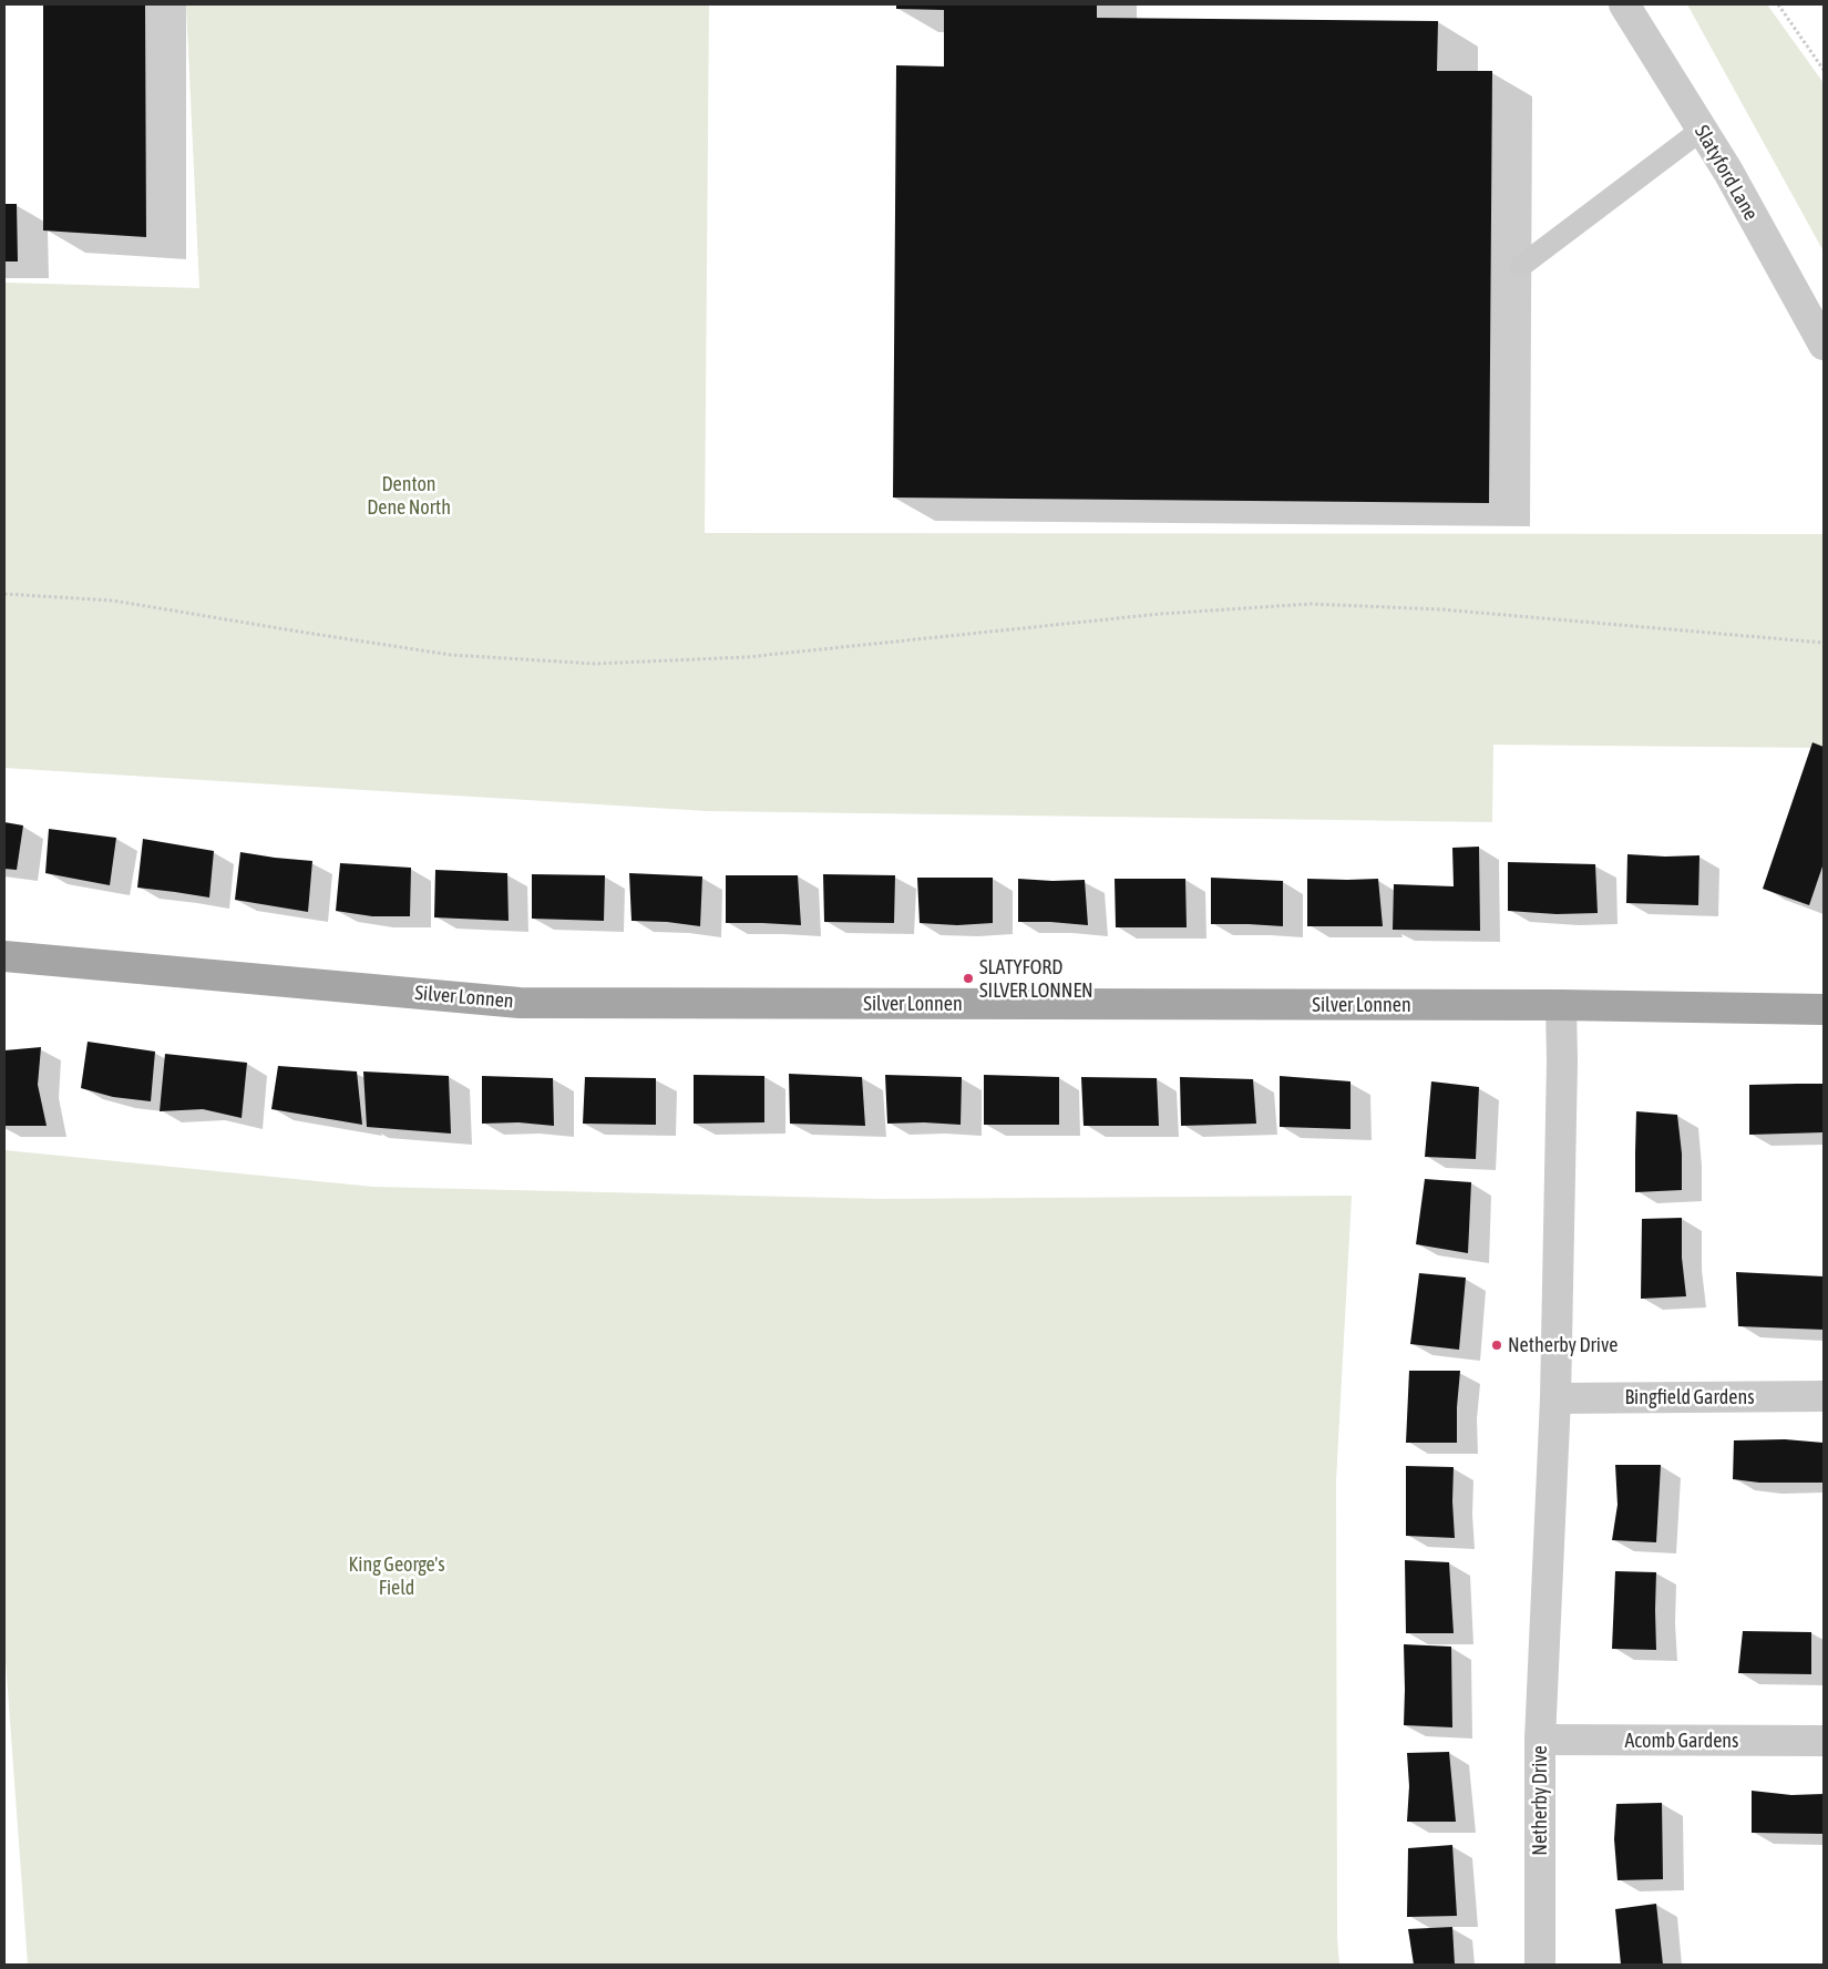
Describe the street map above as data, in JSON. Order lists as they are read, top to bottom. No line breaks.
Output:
{"streets":{"main road":["Silver Lonnen"],"street":["Slatyford Lane","Bingfield Gardens","Acomb Gardens","Netherby Drive"]},"crossings":[["Silver Lonnen","Netherby Drive"],["Bingfield Gardens","Netherby Drive"],["Acomb Gardens","Netherby Drive"]],"parks":["Denton Dene North","King George's Field"],"places":["SLATYFORD SILVER LONNEN","Netherby Drive"]}
